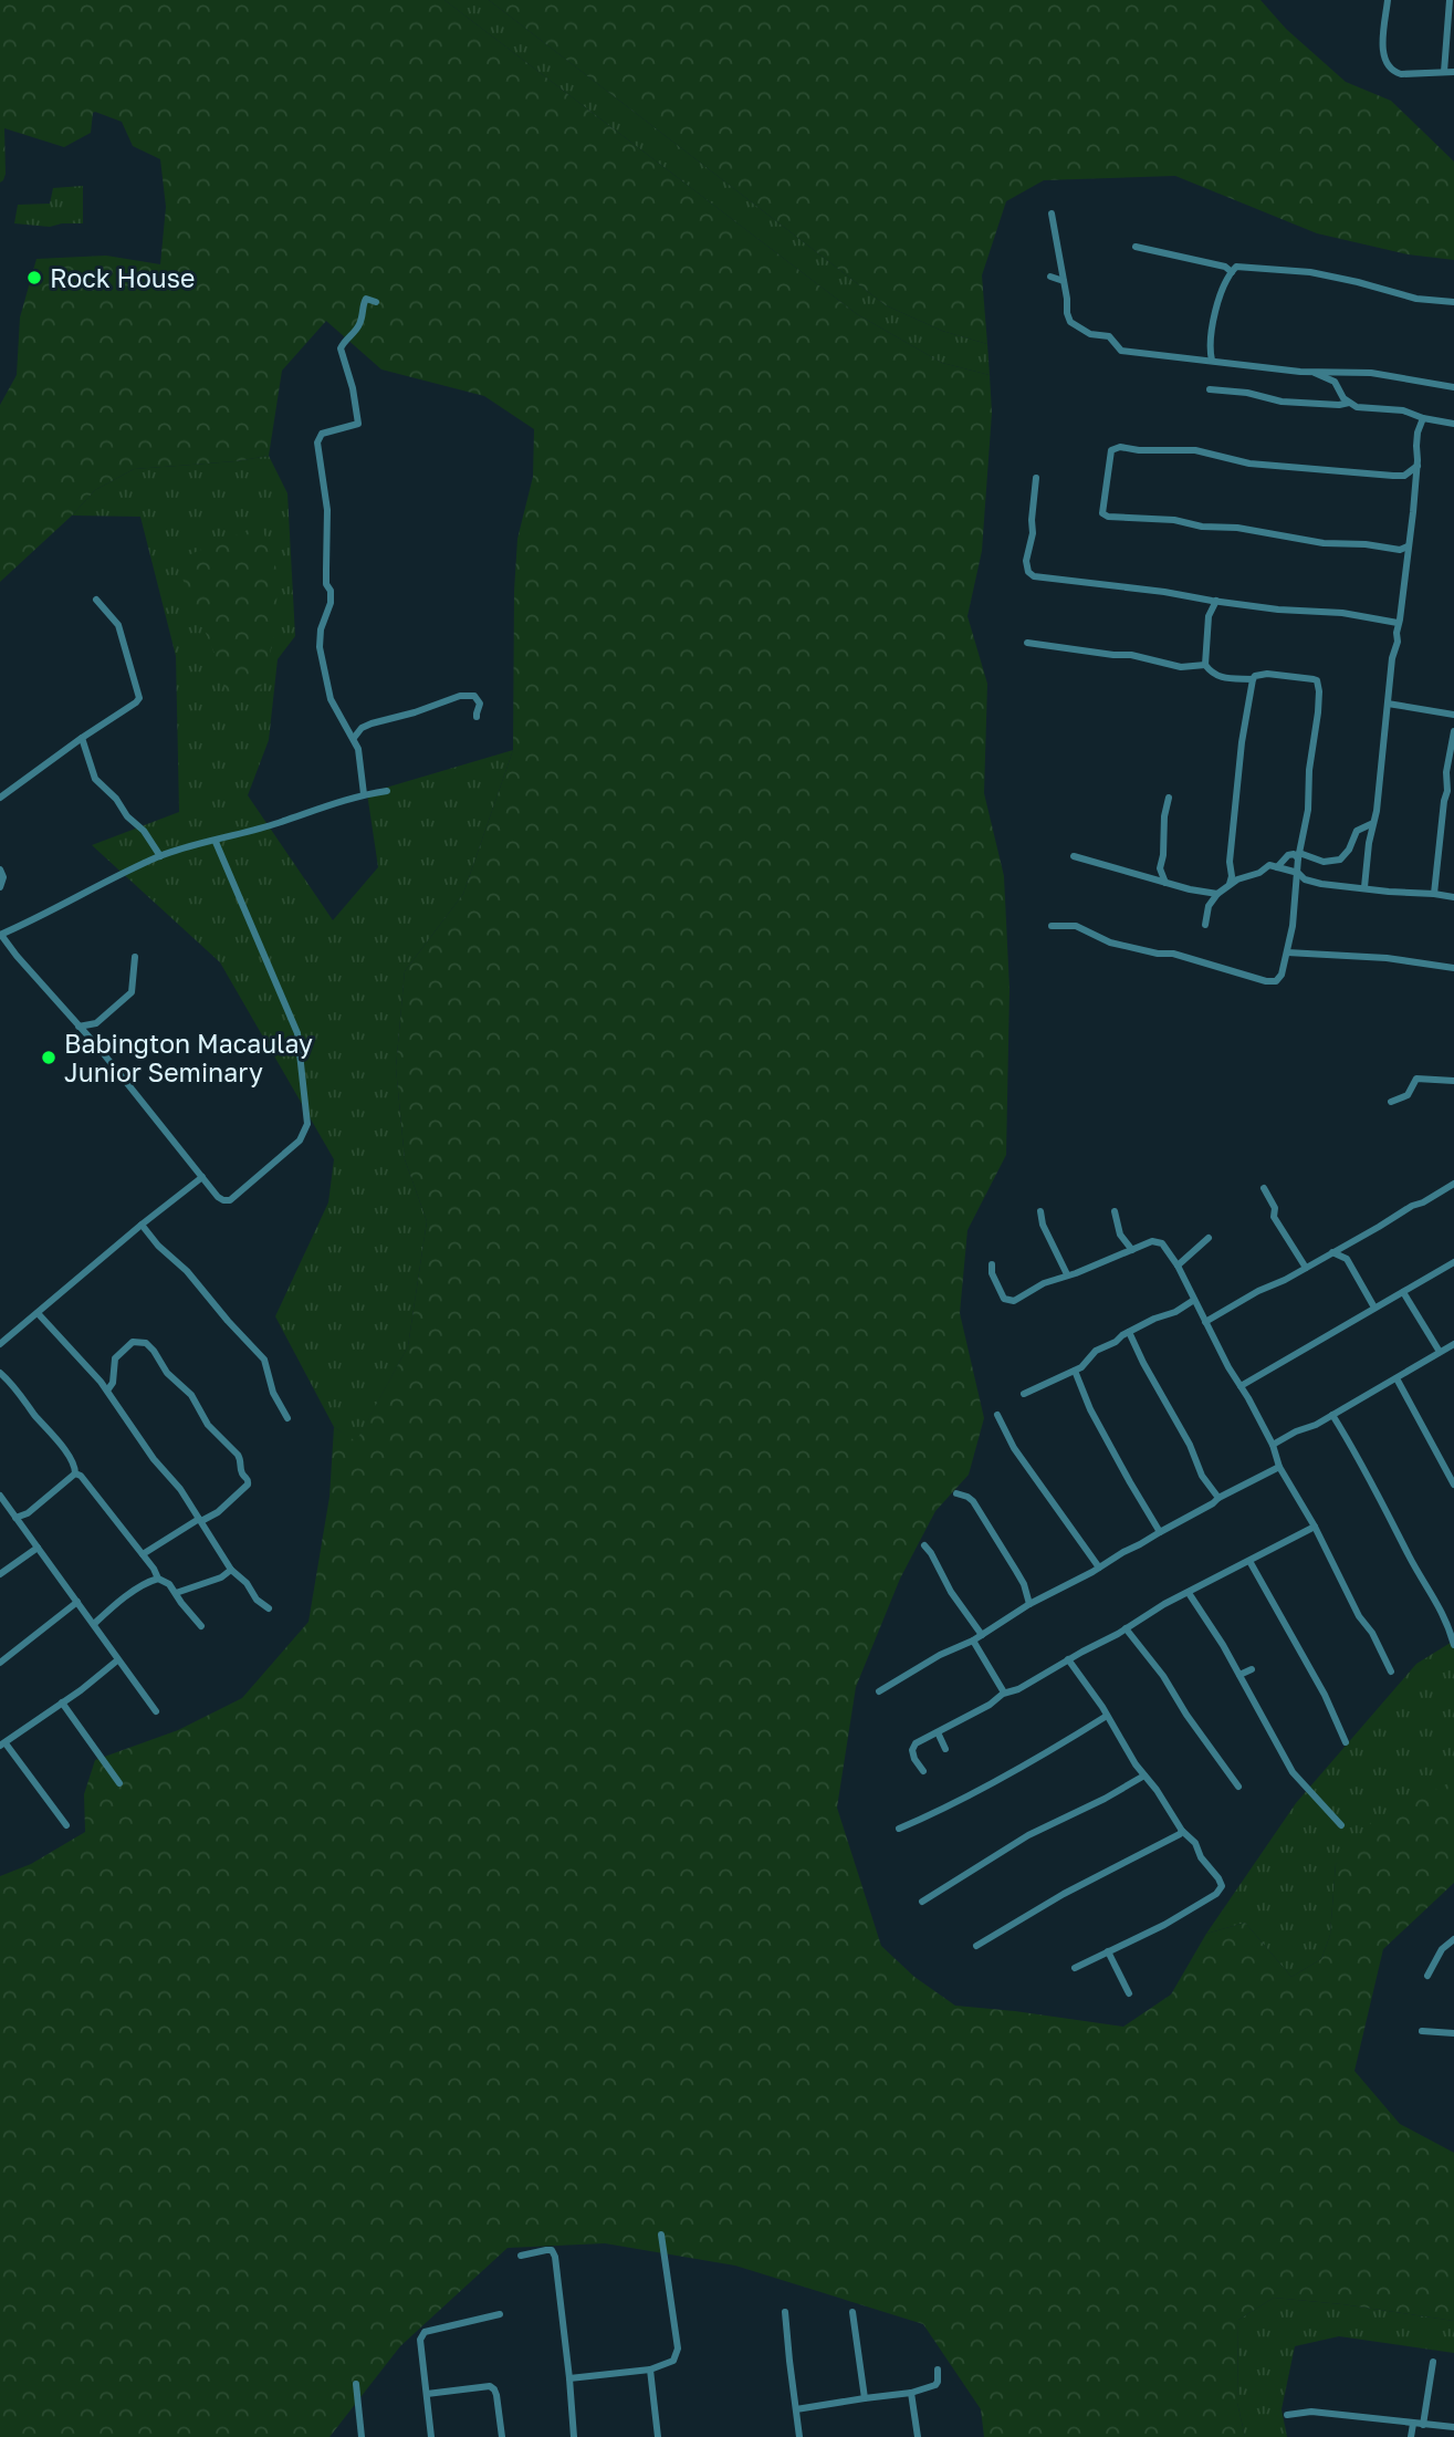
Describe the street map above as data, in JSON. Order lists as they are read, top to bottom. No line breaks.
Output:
{"places":["Rock House","Babington Macaulay Junior Seminary"]}
